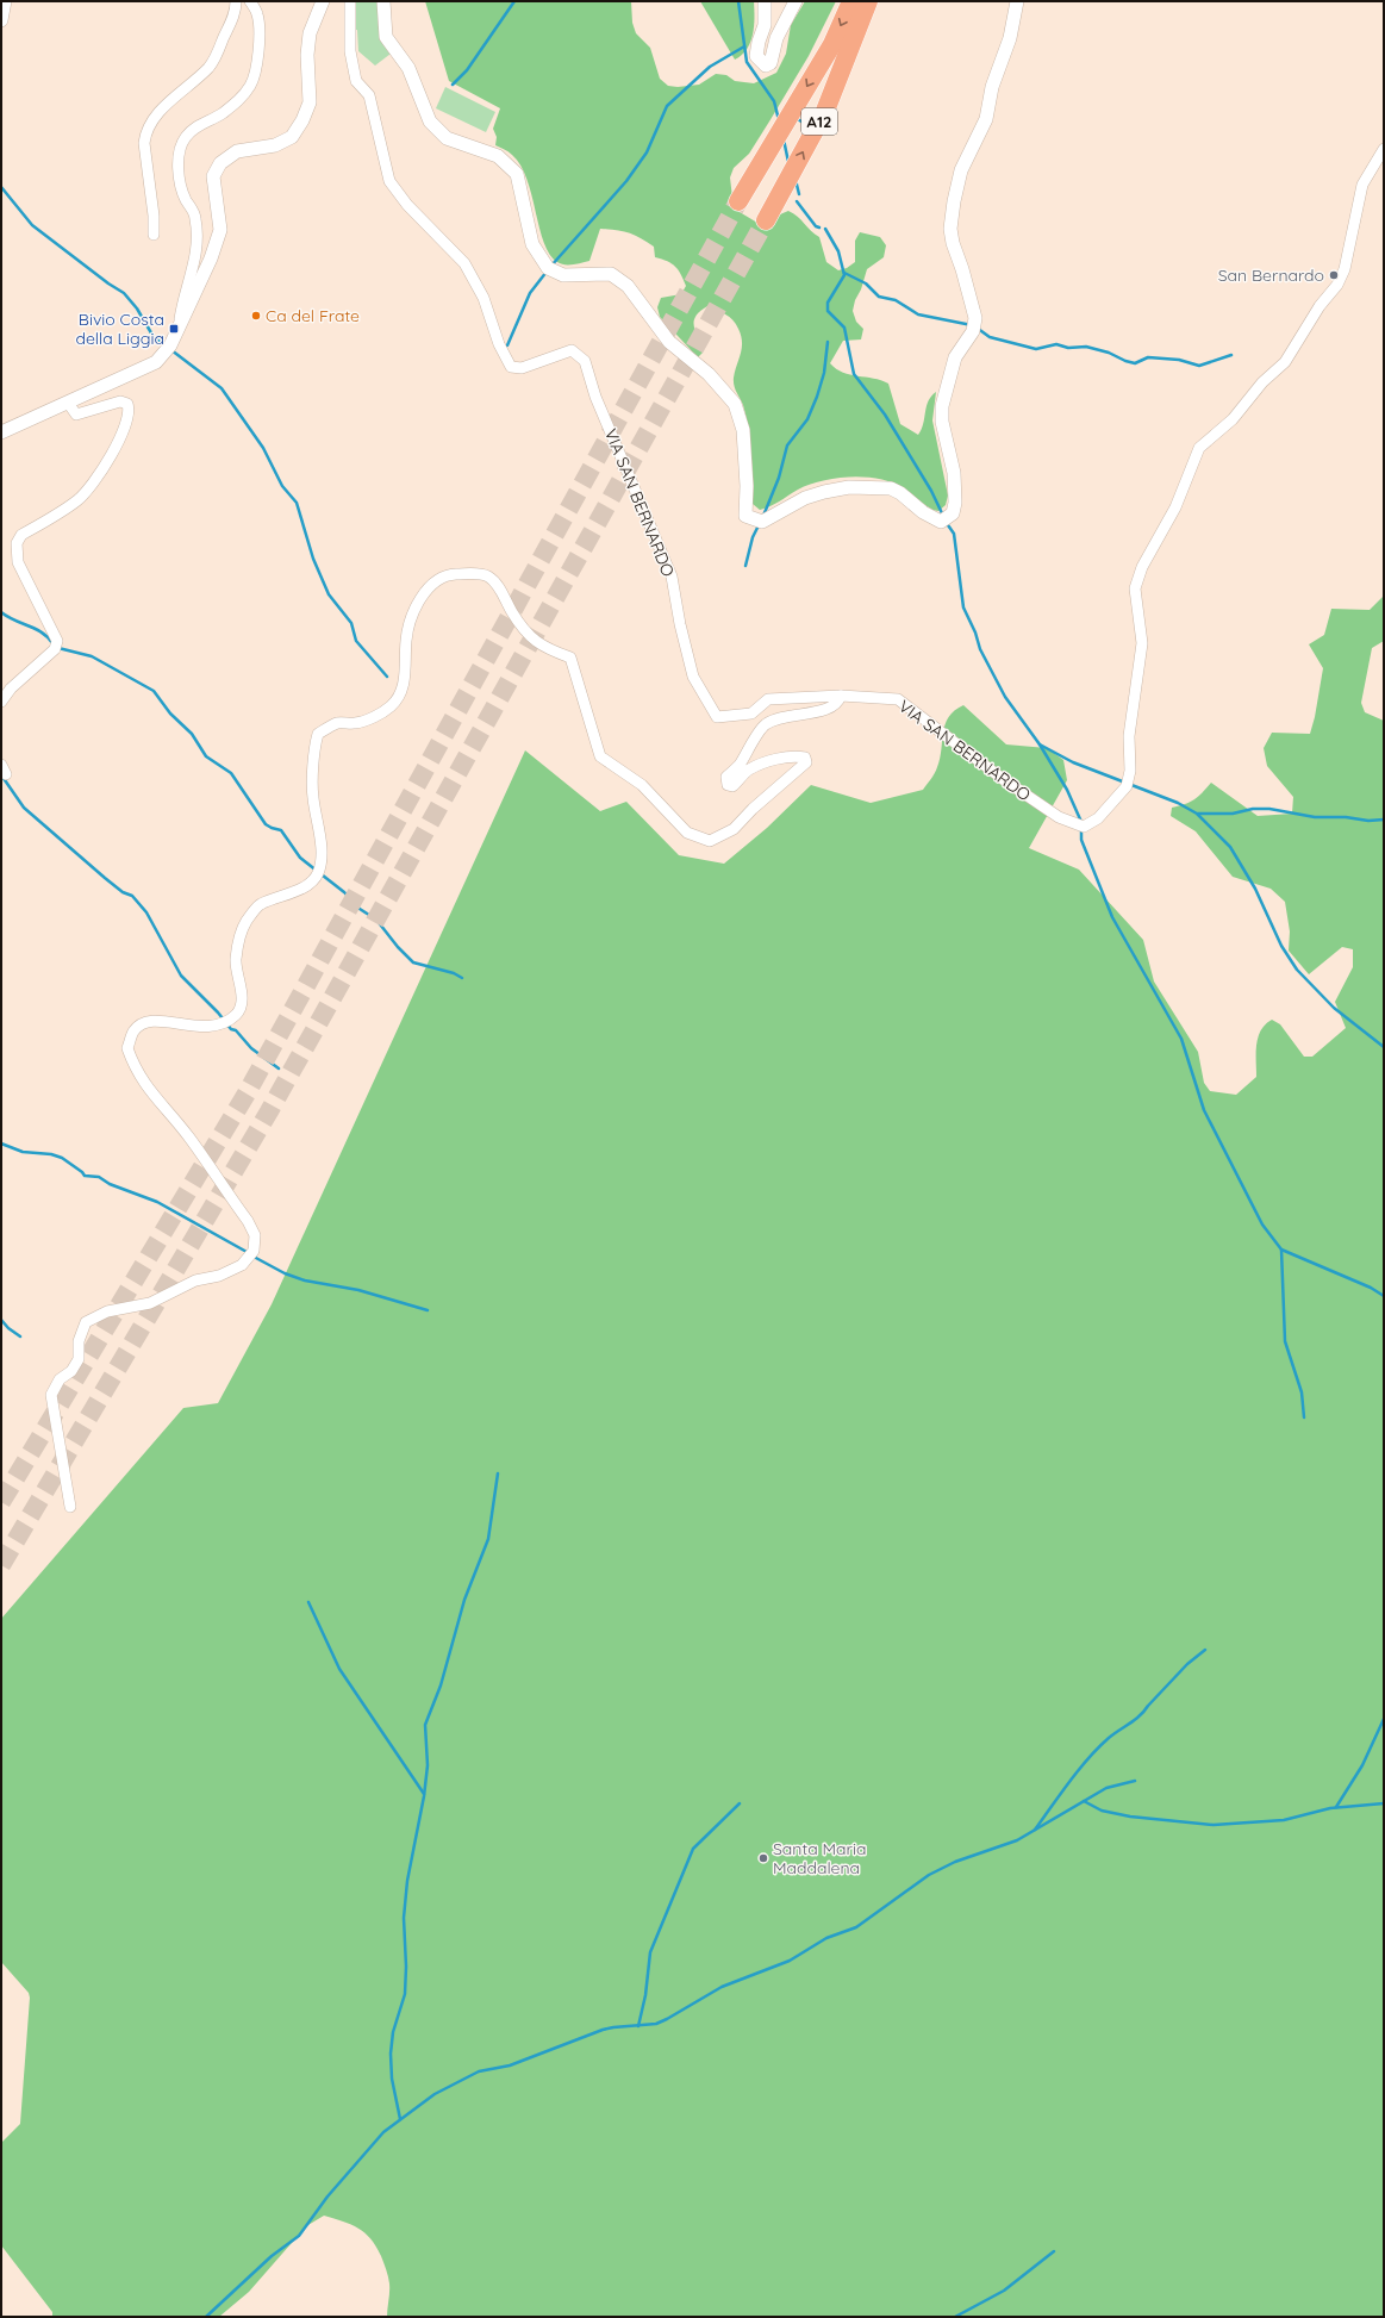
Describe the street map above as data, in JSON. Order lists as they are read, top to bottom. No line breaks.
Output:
{"streets":{"highway":["A12"],"street":["VIA SAN BERNARDO"]},"places":{"other":["San Bernardo","Ca del Frate","Santa Maria Maddalena"],"transit":["Bivio Costa della Liggia"]}}
